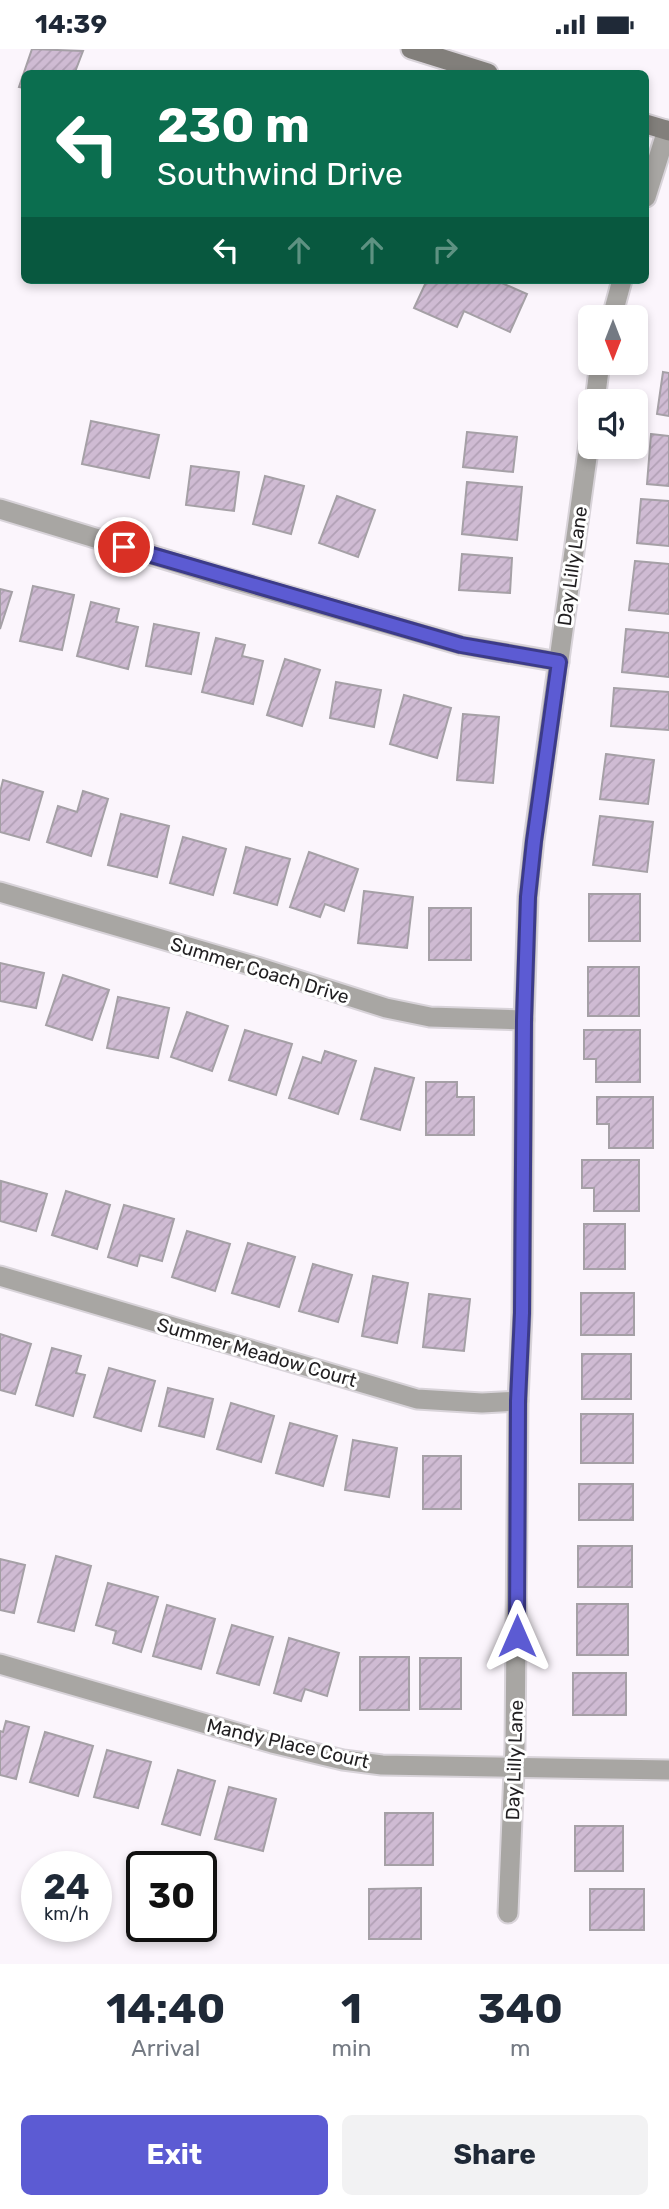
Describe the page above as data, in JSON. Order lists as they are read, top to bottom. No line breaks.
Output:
{"streets":{"street":["Day Lilly Lane","Summer Coach Drive","Summer Meadow Court","Mandy Place Court"]},"crossings":[["Day Lilly Lane","Summer Coach Drive"],["Day Lilly Lane","Summer Meadow Court"],["Day Lilly Lane","Mandy Place Court"]],"north":"bottom","page":{"status":"14:39","turn":["230 m","Southwind Drive"],"speed":"24 km/h","limit":"30","eta":["14:40","Arrival","1","min","340","m"],"buttons":["Exit","Share"]}}
